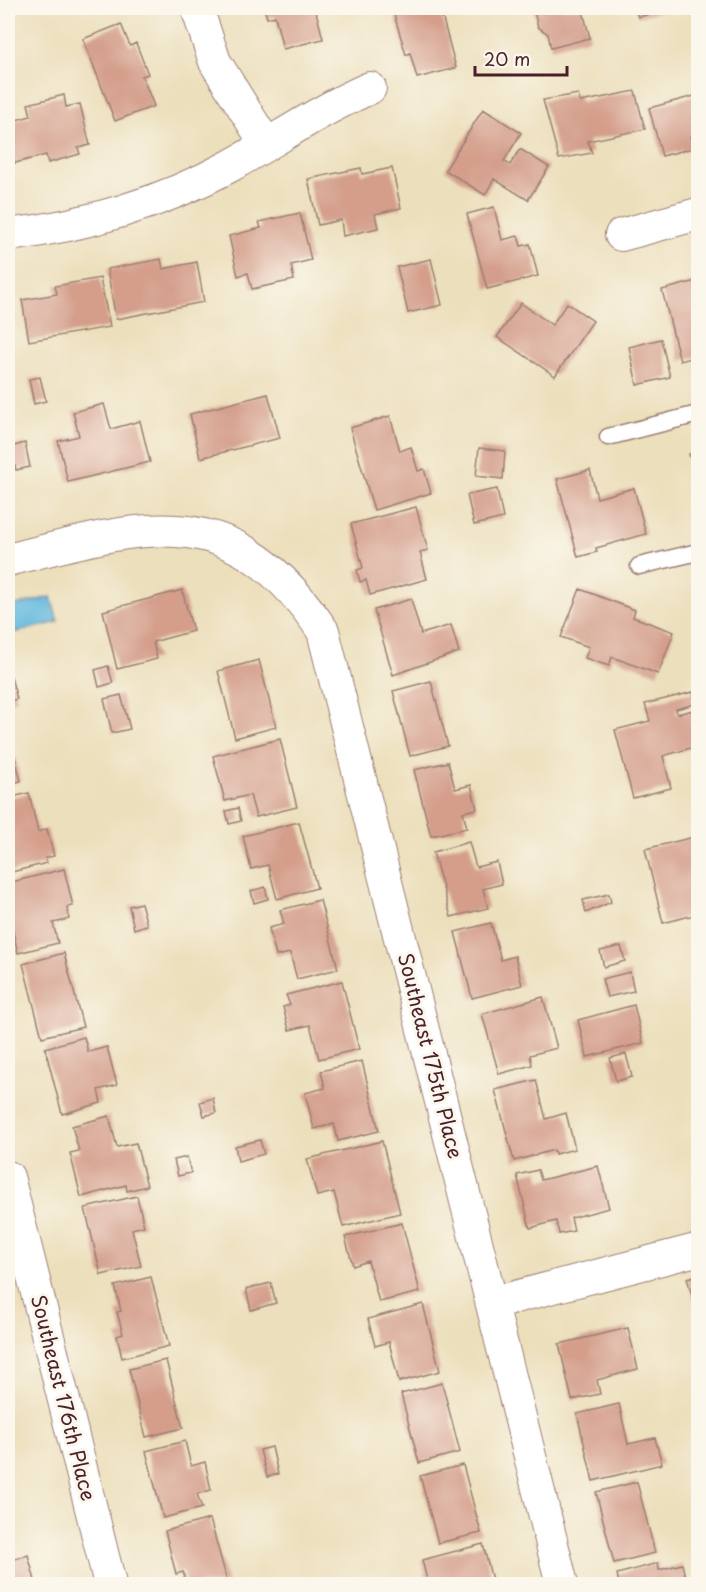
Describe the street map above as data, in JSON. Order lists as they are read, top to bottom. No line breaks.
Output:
{"streets":{"street":["Southeast 175th Place","Southeast 176th Place"]},"scale_bar":"20 m"}
